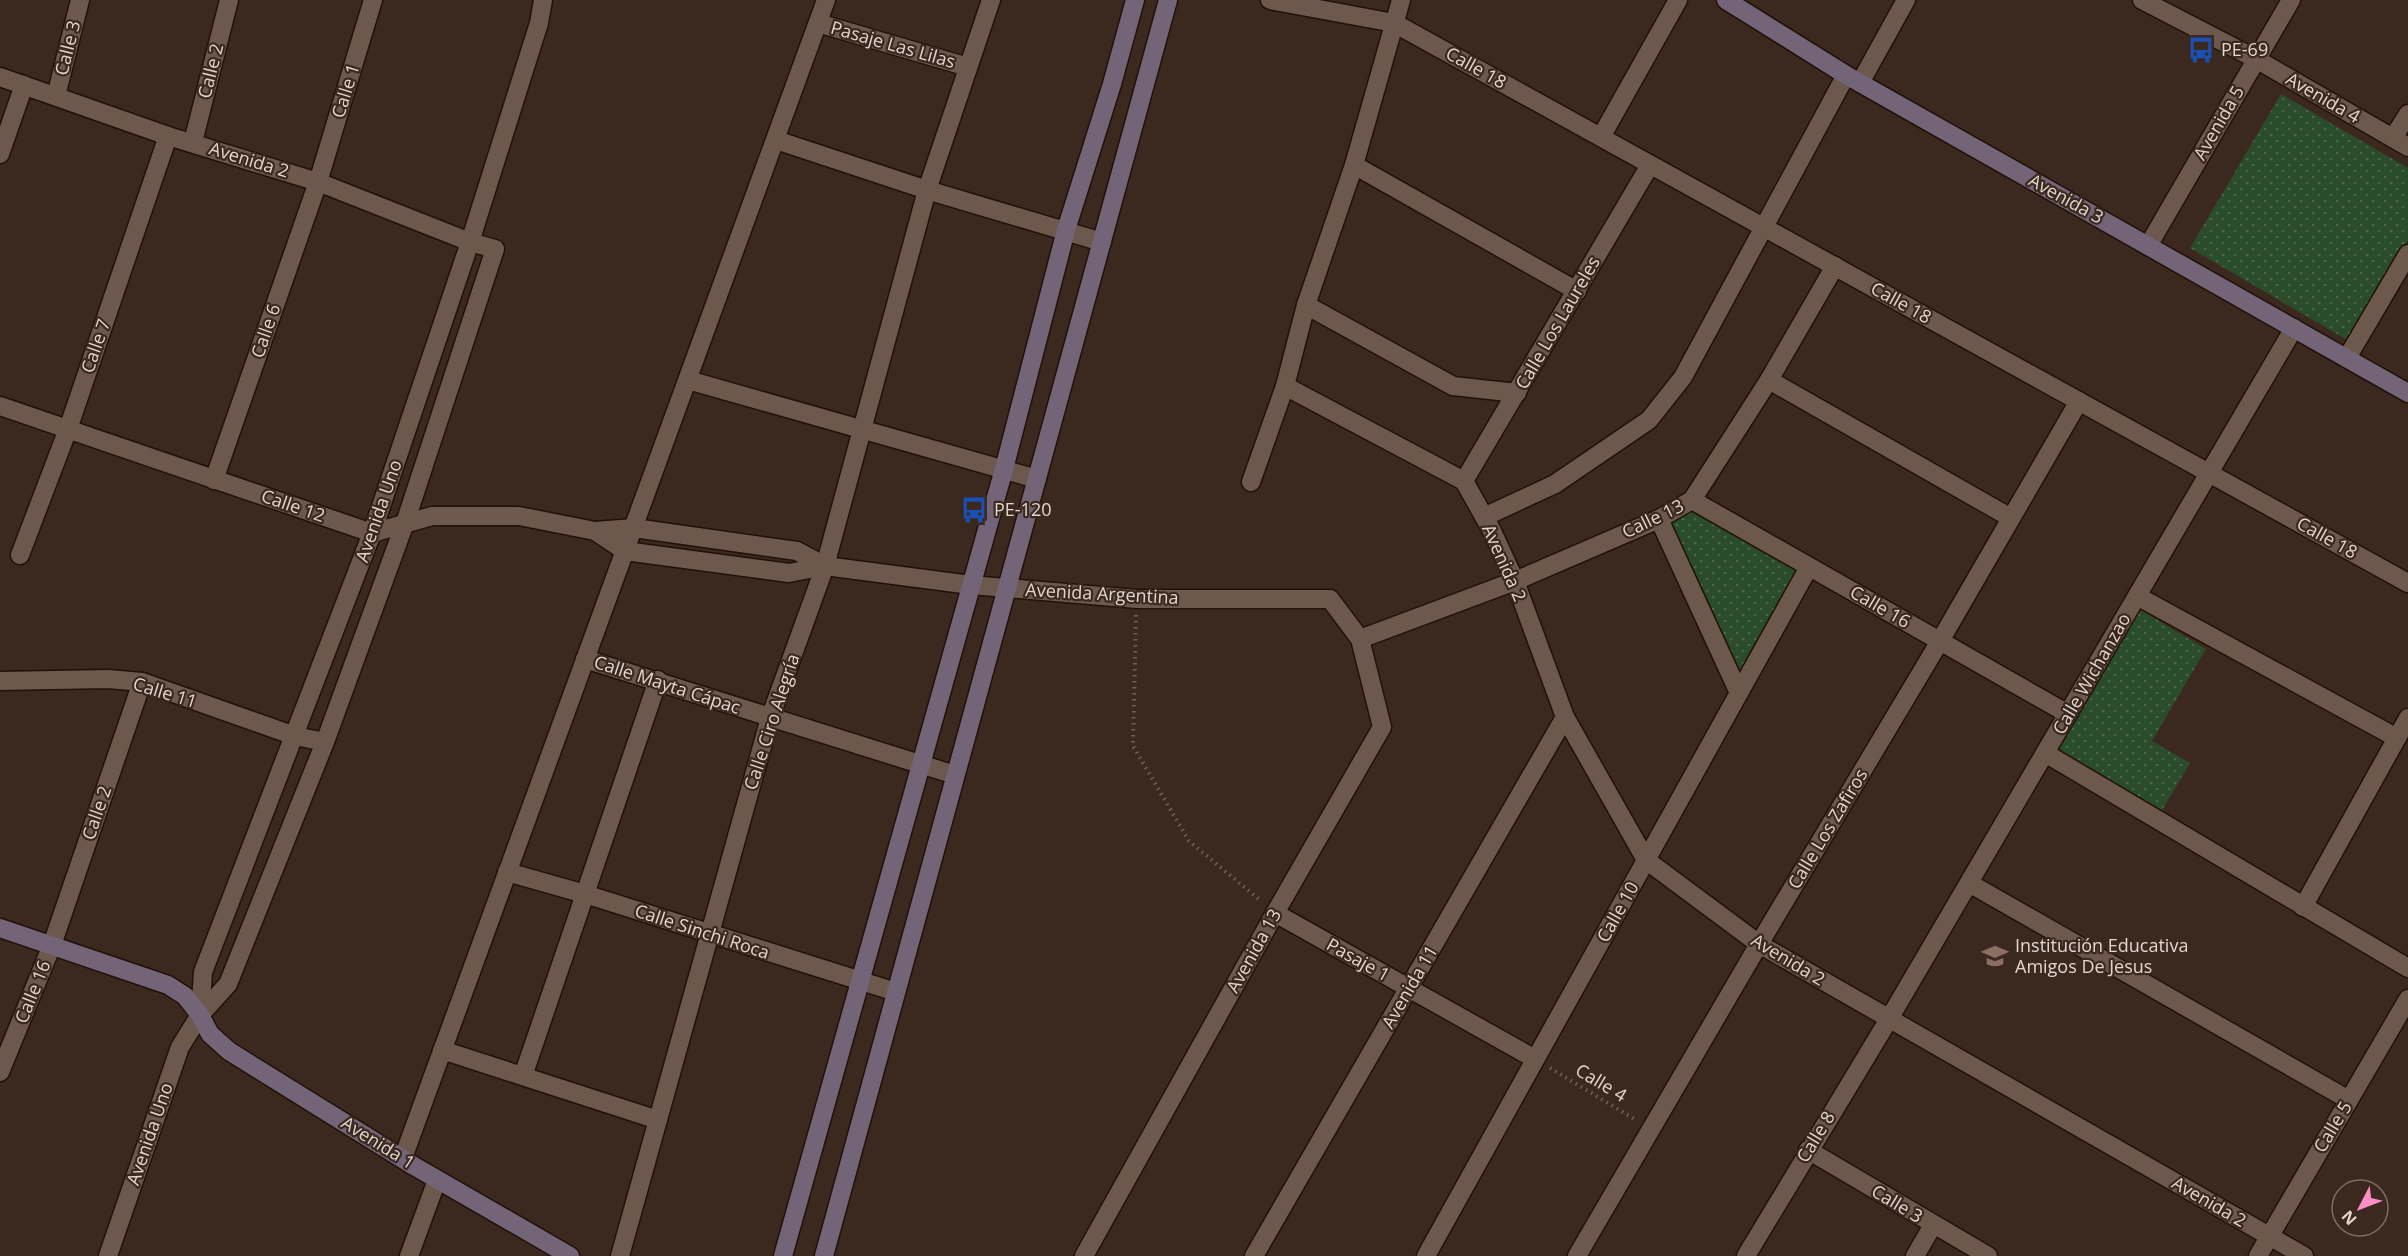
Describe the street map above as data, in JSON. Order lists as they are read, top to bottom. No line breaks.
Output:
{"streets":{"street":["Pasaje Las Lilas","Calle 3","Calle 18","Calle 2","Calle 1","Avenida 4","Avenida 5","Avenida 2","Avenida 3","Calle Los Laureles","Calle 6","Calle 7","Calle 12","Avenida Uno","Calle 13","Avenida Argentina","Calle 16","Calle Wichanzao","Calle Mayta Cápac","Calle 11","Calle Ciro Alegría","Calle Los Zafiros","Calle 10","Calle Sinchi Roca","Avenida 13","Pasaje 1","Avenida 11","Calle 5","Calle 8","Avenida 1"],"path":["Calle 4"]},"crossings":[["Pasaje Las Lilas","Calle Ciro Alegría"],["Calle 3","Avenida 2"],["Calle 3","Calle 8"],["Calle 18","Calle Los Laureles"],["Calle 18","Calle 13"],["Calle 18","Calle Wichanzao"],["Calle 18","Calle Los Zafiros"],["Calle 2","Avenida 2"],["Calle 2","Calle 16"],["Calle 2","Calle 11"],["Calle 2","Avenida 1"],["Calle 1","Avenida 2"],["Calle 1","Calle 6"],["Avenida 4","Avenida 5"],["Avenida 5","Avenida 3"],["Avenida 2","Calle Los Laureles"],["Avenida 2","Calle 6"],["Avenida 2","Calle 7"],["Avenida 2","Avenida Uno"],["Avenida 2","Calle 13"],["Avenida 2","Calle Wichanzao"],["Avenida 2","Calle Los Zafiros"],["Avenida 2","Calle 10"],["Avenida 2","Avenida 11"],["Avenida 2","Calle 5"],["Avenida 2","Calle 8"],["Avenida 3","Calle Wichanzao"],["Calle 6","Calle 12"],["Calle 7","Calle 12"],["Calle 12","Avenida Uno"],["Avenida Uno","Calle 11"],["Avenida Uno","Avenida 1"],["Calle 13","Avenida Argentina"],["Calle 13","Calle 16"],["Calle 13","Avenida 13"],["Avenida Argentina","Calle Ciro Alegría"],["Avenida Argentina","Avenida 13"],["Calle 16","Calle Wichanzao"],["Calle 16","Calle Los Zafiros"],["Calle 16","Calle 10"],["Calle 16","Avenida 1"],["Calle Wichanzao","Calle 8"],["Calle Mayta Cápac","Calle Ciro Alegría"],["Calle Ciro Alegría","Calle Sinchi Roca"],["Calle Los Zafiros","Calle 4"],["Calle 10","Pasaje 1"],["Calle 10","Calle 4"],["Avenida 13","Pasaje 1"],["Pasaje 1","Avenida 11"],["Pasaje 1","Calle 4"]],"places":{"bus stop":["PE-69","PE-120"],"school or university":["Institución Educativa Amigos De Jesus"]},"north":"bottom left"}
